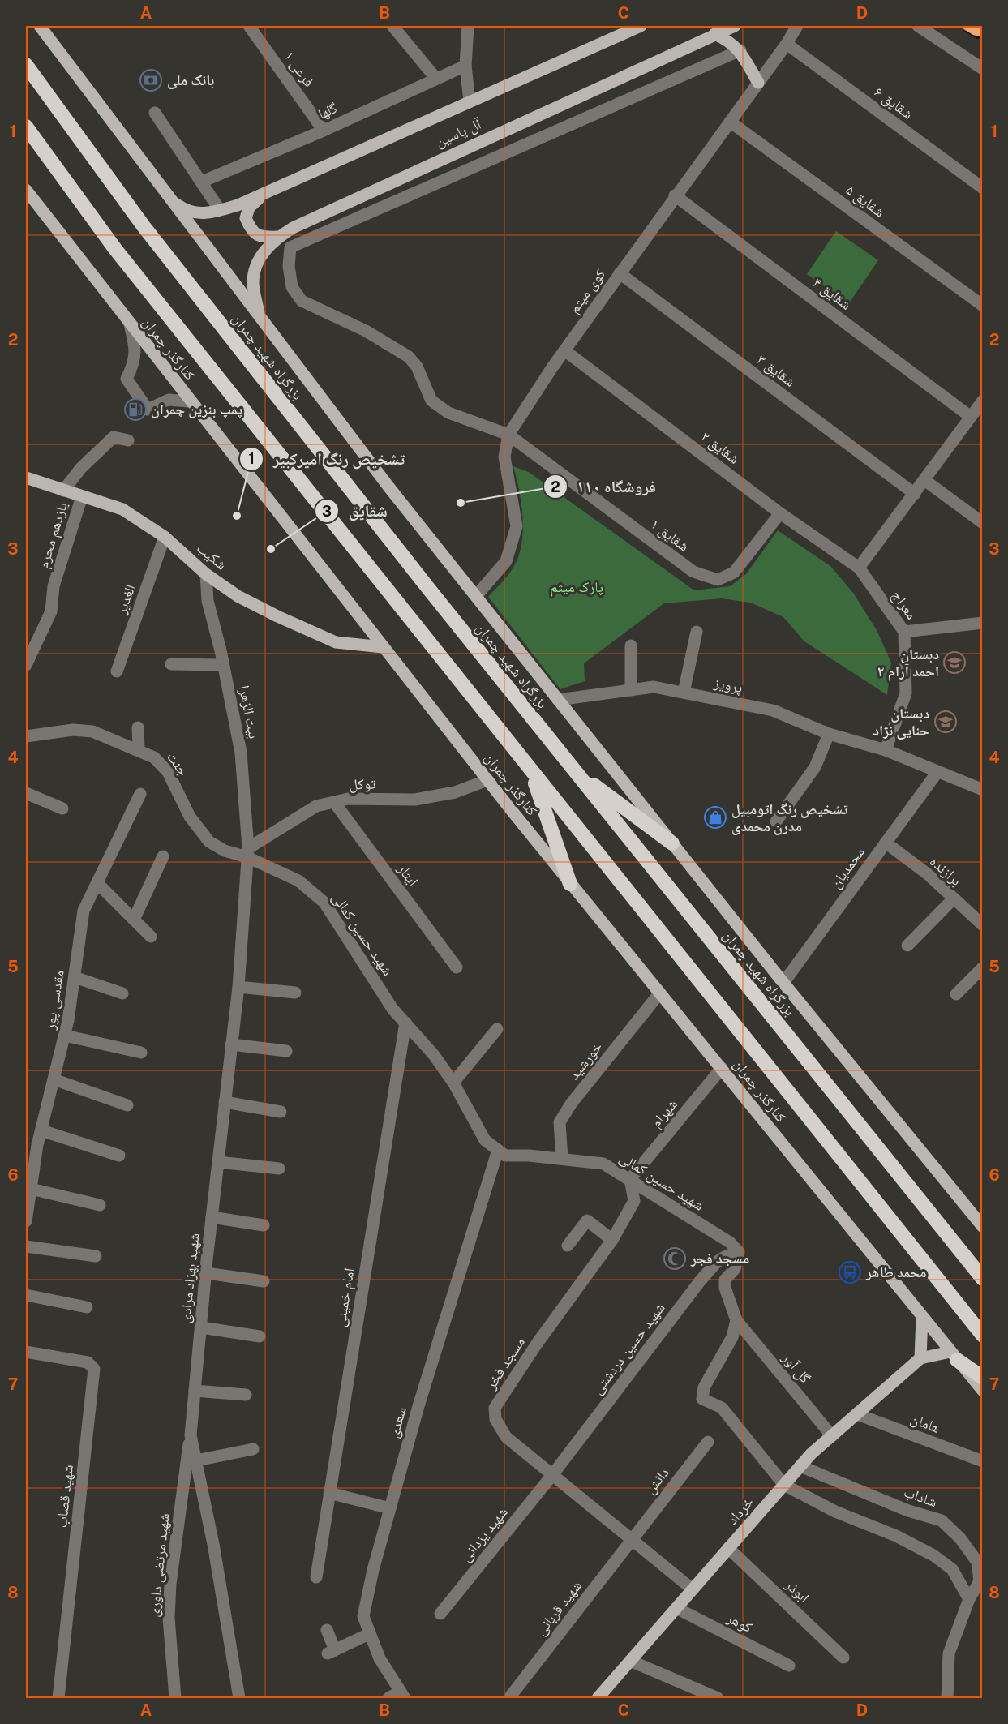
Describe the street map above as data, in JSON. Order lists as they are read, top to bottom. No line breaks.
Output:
{"streets":{"highway":["بزرگراه شهید چمران"],"main road":["آل یاسین","کنارگذر چمران","شکیب","خرداد"],"street":["فرعی ۱","شقایق ۶","گلها","شقایق ۵","کوی میثم","شقایق ۴","شقایق ۳","شقایق ۲","یازدهم محرم","شقایق ۱","الغدیر","معراج","پرویز","بیت الزهرا","جنت","توکل","محمدیان","برازنده","ایثار","شهید حسین کمالی","مقدسی پور","خورشید","شهرام","شهید بهزاد مرادی","امام خمینی","شهید حسین دردشتی","مسجد فخر","گل آور","سعدی","هامان","دانش","شهید قصاب","شاداب","شهید یزدانی","شهید مرتضی داوری","ابوذر","شهید قربانی","گوهر"]},"crossings":[["فرعی ۱","گلها"],["شقایق ۶","کوی میثم"],["شقایق ۵","کوی میثم"],["کوی میثم","شقایق ۴"],["کوی میثم","شقایق ۳"],["کوی میثم","شقایق ۲"],["کوی میثم","شقایق ۱"],["کنارگذر چمران","شکیب"],["کنارگذر چمران","توکل"],["کنارگذر چمران","خورشید"],["کنارگذر چمران","شهرام"],["شقایق ۲","شقایق ۱"],["شقایق ۲","معراج"],["یازدهم محرم","شکیب"],["شکیب","الغدیر"],["شکیب","بیت الزهرا"],["معراج","پرویز"],["پرویز","محمدیان"],["بیت الزهرا","جنت"],["بیت الزهرا","توکل"],["بیت الزهرا","شهید حسین کمالی"],["بیت الزهرا","شهید بهزاد مرادی"],["جنت","توکل"],["جنت","شهید حسین کمالی"],["جنت","شهید بهزاد مرادی"],["توکل","ایثار"],["توکل","شهید حسین کمالی"],["توکل","شهید بهزاد مرادی"],["محمدیان","برازنده"],["شهید حسین کمالی","خورشید"],["شهید حسین کمالی","شهرام"],["شهید حسین کمالی","شهید بهزاد مرادی"],["شهید حسین کمالی","امام خمینی"],["شهید حسین کمالی","شهید حسین دردشتی"],["شهید حسین کمالی","مسجد فخر"],["شهید حسین کمالی","سعدی"],["شهرام","مسجد فخر"],["شهید بهزاد مرادی","شهید مرتضی داوری"],["شهید حسین دردشتی","مسجد فخر"],["شهید حسین دردشتی","شهید یزدانی"],["مسجد فخر","دانش"],["مسجد فخر","خرداد"],["مسجد فخر","شهید یزدانی"],["مسجد فخر","شهید قربانی"],["گل آور","خرداد"],["هامان","خرداد"],["دانش","شهید قربانی"],["شاداب","خرداد"],["خرداد","ابوذر"],["خرداد","گوهر"]],"parks":["پارک میثم"],"places":{"bank":["بانک ملی"],"fuel station":["پمپ بنزین چمران"],"other":["فروشگاه ۱۱۰","تشخیص رنگ امیرکبیر","شقایق"],"school or university":["دبستان احمد آرام ۲","دبستان حنایی نژاد"],"shop":["تشخیص رنگ اتومبیل مدرن محمدی"],"mosque":["مسجد فجر"],"bus stop":["محمد طاهر"]},"grid":{"columns":["A","B","C","D"],"rows":["1","2","3","4","5","6","7","8"]}}
